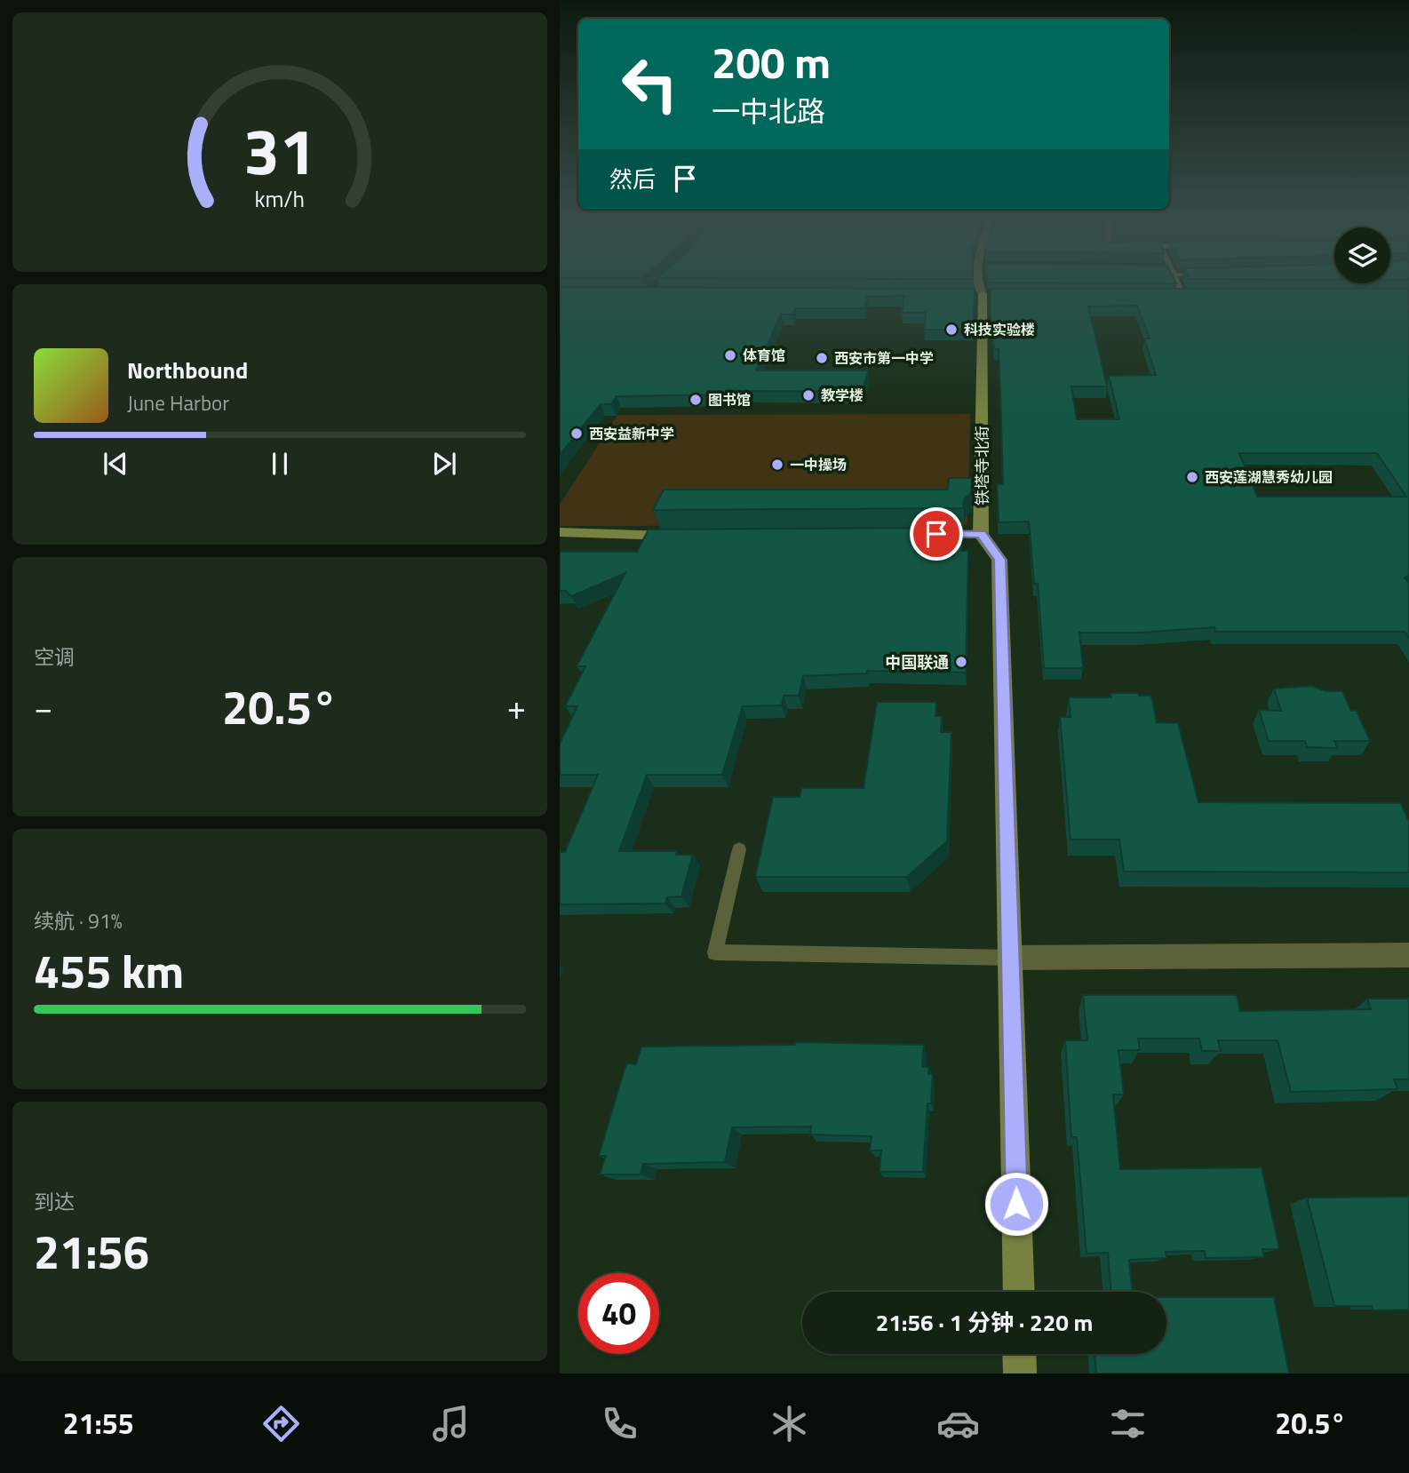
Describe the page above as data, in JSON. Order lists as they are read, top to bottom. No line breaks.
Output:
{"streets":{"street":["铁塔寺北街"]},"places":["科技实验楼","体育馆","西安市第一中学","教学楼","图书馆","西安益新中学","一中操场","西安莲湖慧秀幼儿园","中国联通"],"page":{"turn":["200 m","一中北路"],"then":"然后","song":["Northbound","June Harbor"],"tile":["空调",["续航 · 91%","455 km"],["到达","21:56"]],"heat":["−","20.5°","+"],"limit":"40","trip":"21:56 · 1 分钟 · 220 m","tabs":["21:55","20.5°"],"gauge":["31","km/h"]}}
